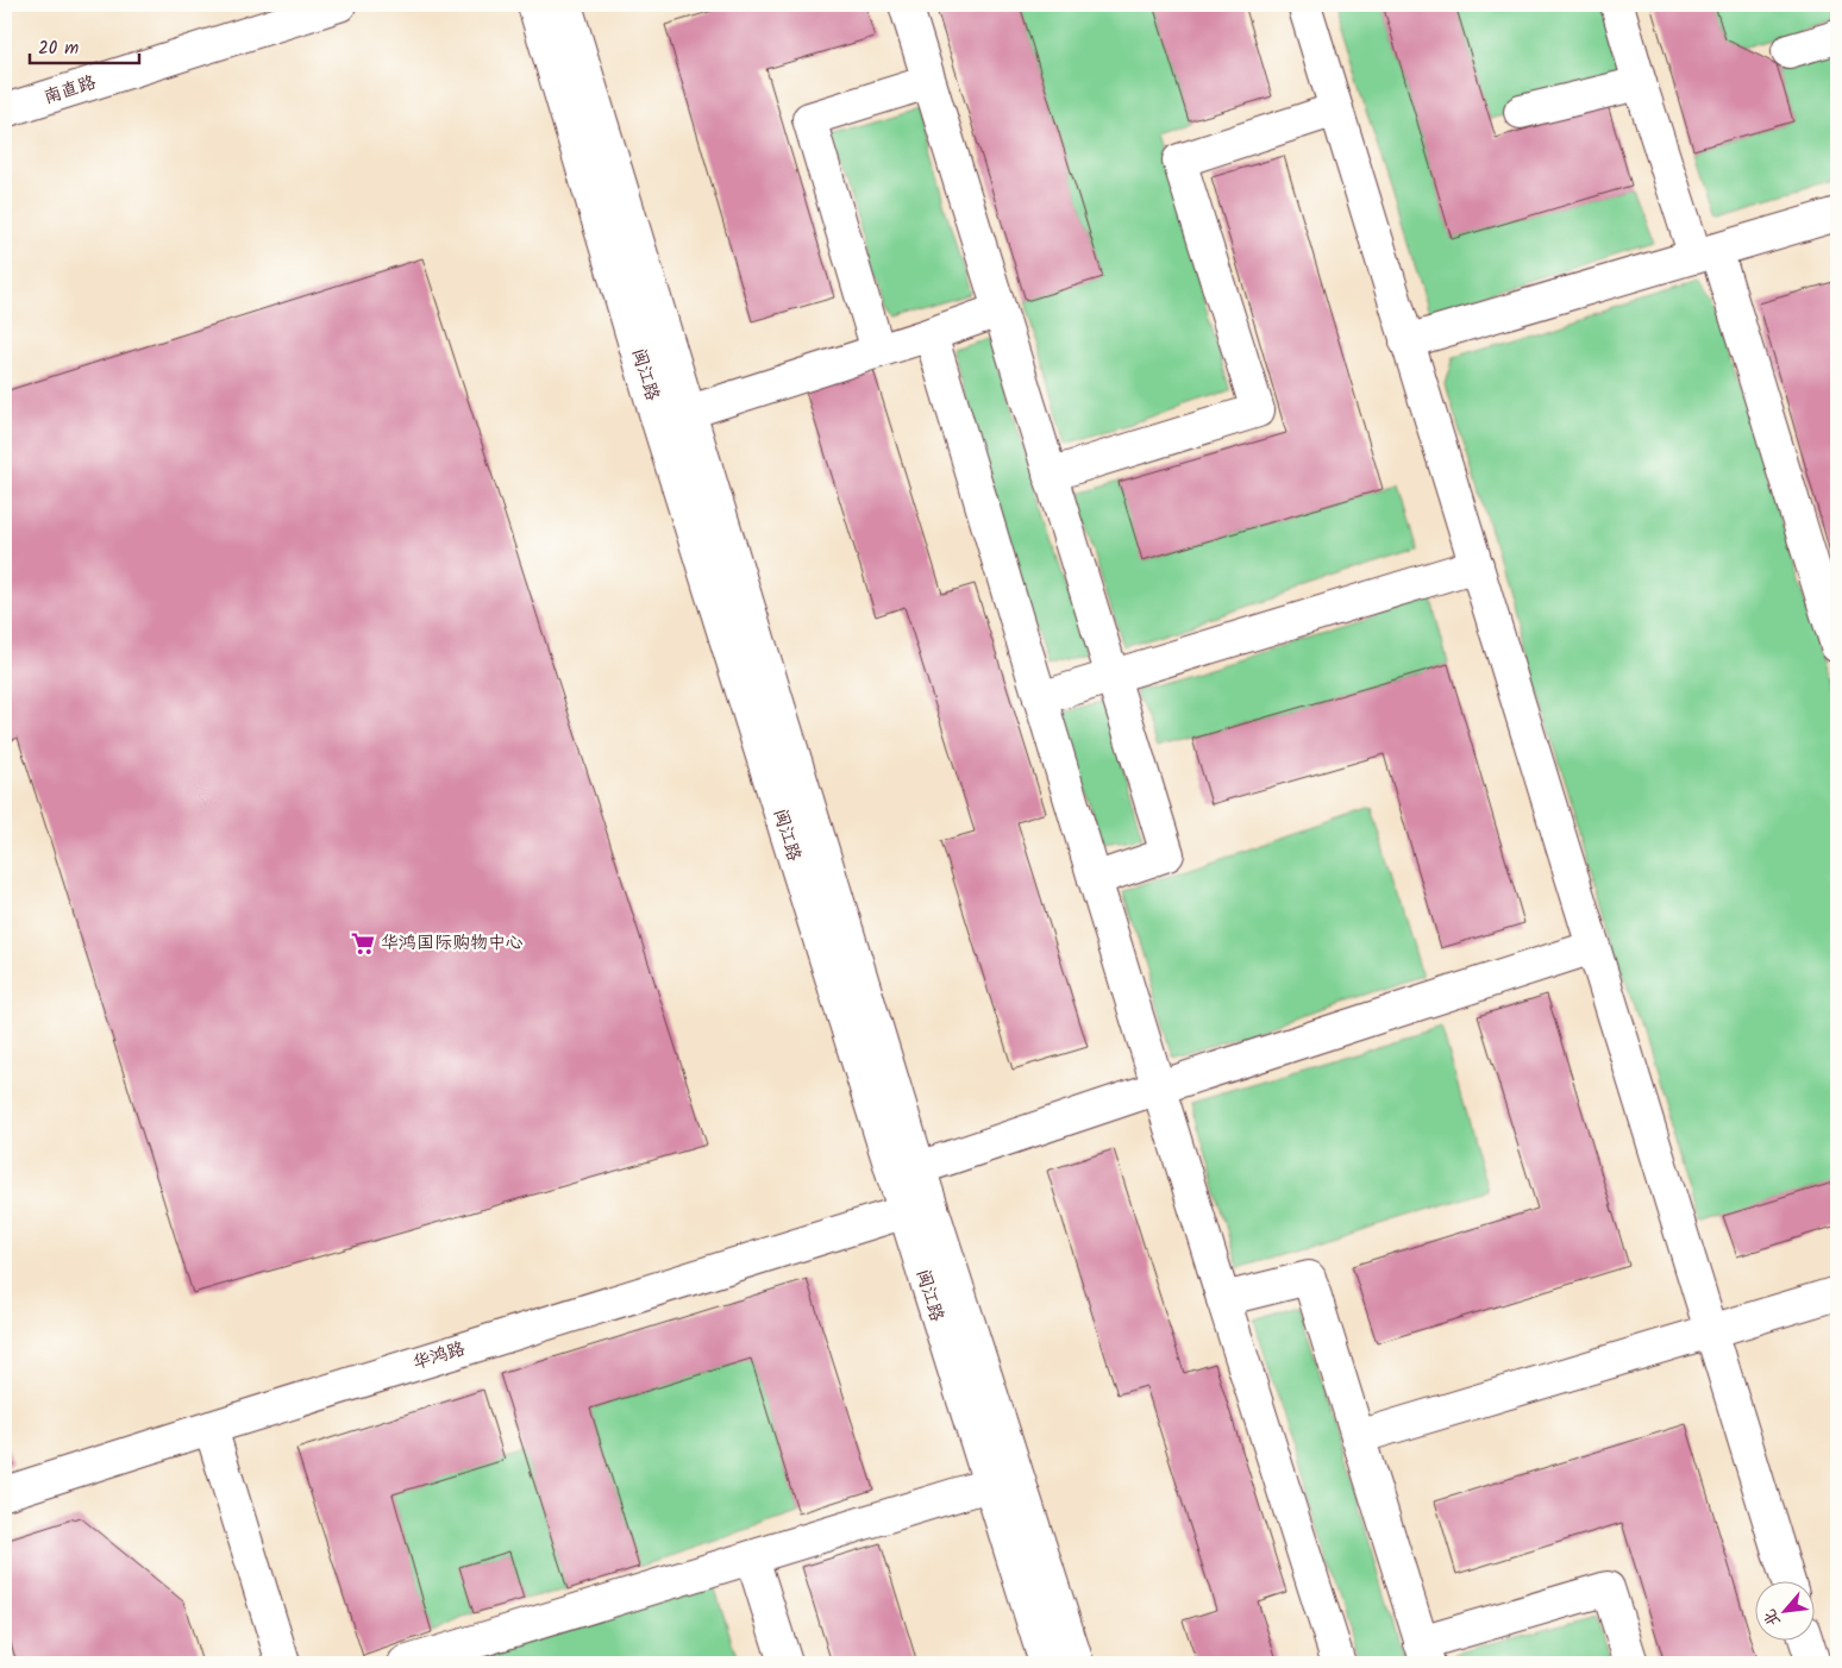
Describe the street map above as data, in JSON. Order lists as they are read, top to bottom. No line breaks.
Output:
{"streets":{"main road":["南直路","闽江路","华鸿路"]},"crossings":[["闽江路","华鸿路"]],"places":{"supermarket":["华鸿国际购物中心"]},"scale_bar":"20 m","north":"bottom left"}
